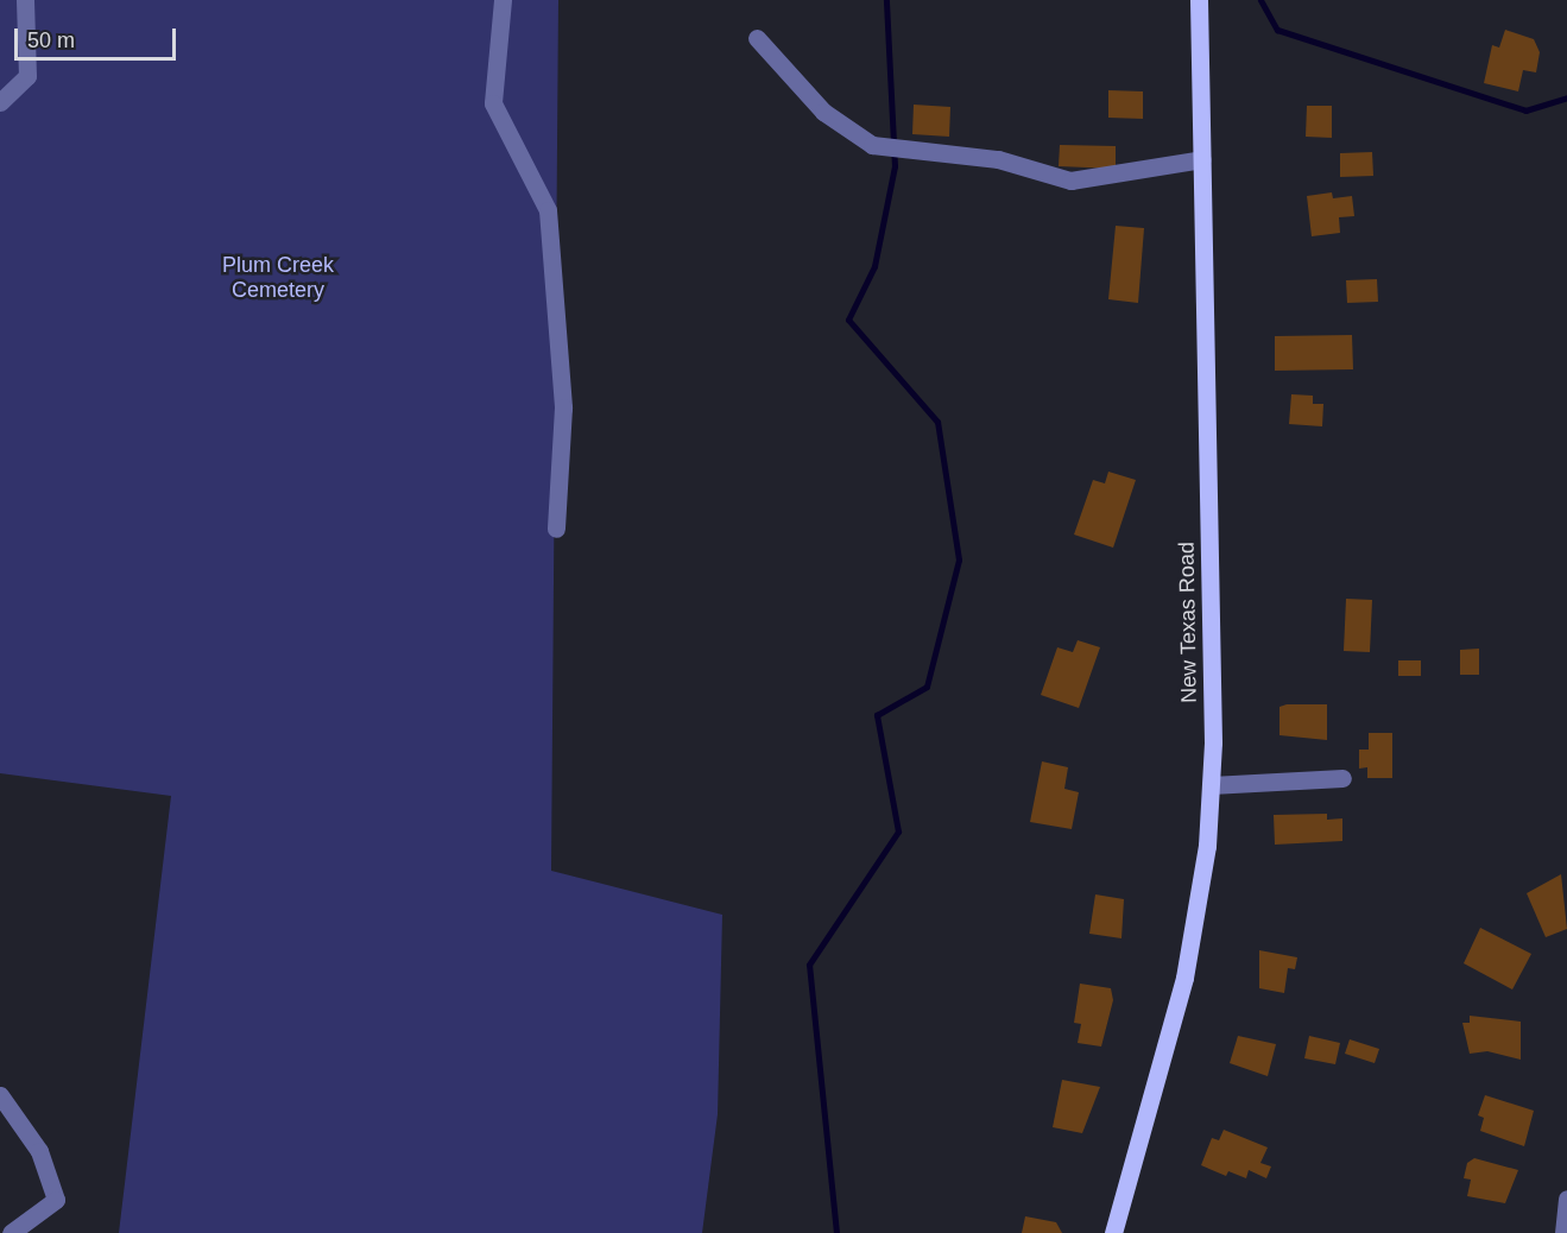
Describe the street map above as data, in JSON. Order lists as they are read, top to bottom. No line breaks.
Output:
{"streets":{"main road":["New Texas Road"]},"parks":["Plum Creek Cemetery"],"scale_bar":"50 m"}
